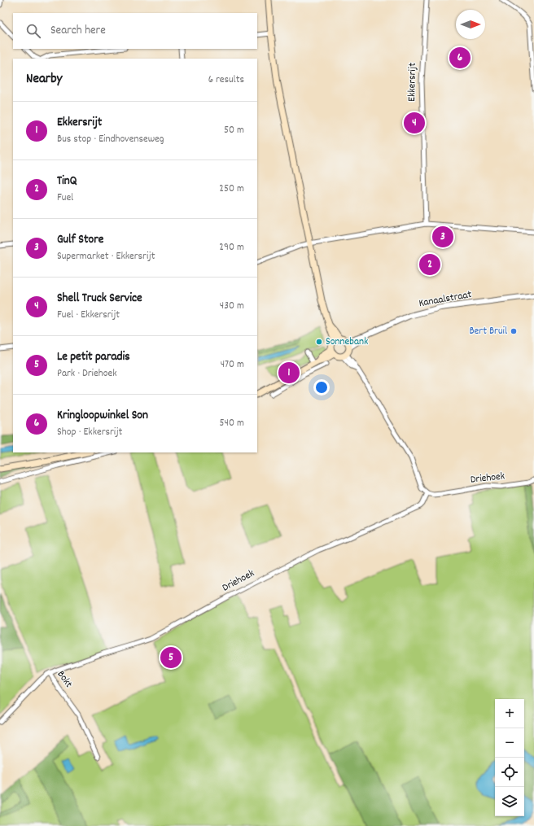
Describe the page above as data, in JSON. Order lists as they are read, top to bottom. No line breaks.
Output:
{"streets":{"street":["Ekkersrijt","Kanaalstraat","Driehoek","Bokt"]},"crossings":[["Driehoek","Bokt"]],"places":["Bert Bruil","Sonnebank"],"north":"right","page":{"search":"Search here","pins":["6","4","3","2","1","5"],"heading":["Nearby","6 results"],"list":[{"mark":"1","name":"Ekkersrijt","note":"Bus stop · Eindhovenseweg","value":"50 m"},{"mark":"2","name":"TinQ","note":"Fuel","value":"250 m"},{"mark":"3","name":"Gulf Store","note":"Supermarket · Ekkersrijt","value":"290 m"},{"mark":"4","name":"Shell Truck Service","note":"Fuel · Ekkersrijt","value":"430 m"},{"mark":"5","name":"Le petit paradis","note":"Park · Driehoek","value":"470 m"},{"mark":"6","name":"Kringloopwinkel Son","note":"Shop · Ekkersrijt","value":"540 m"}],"map_buttons":["+","−"]}}
